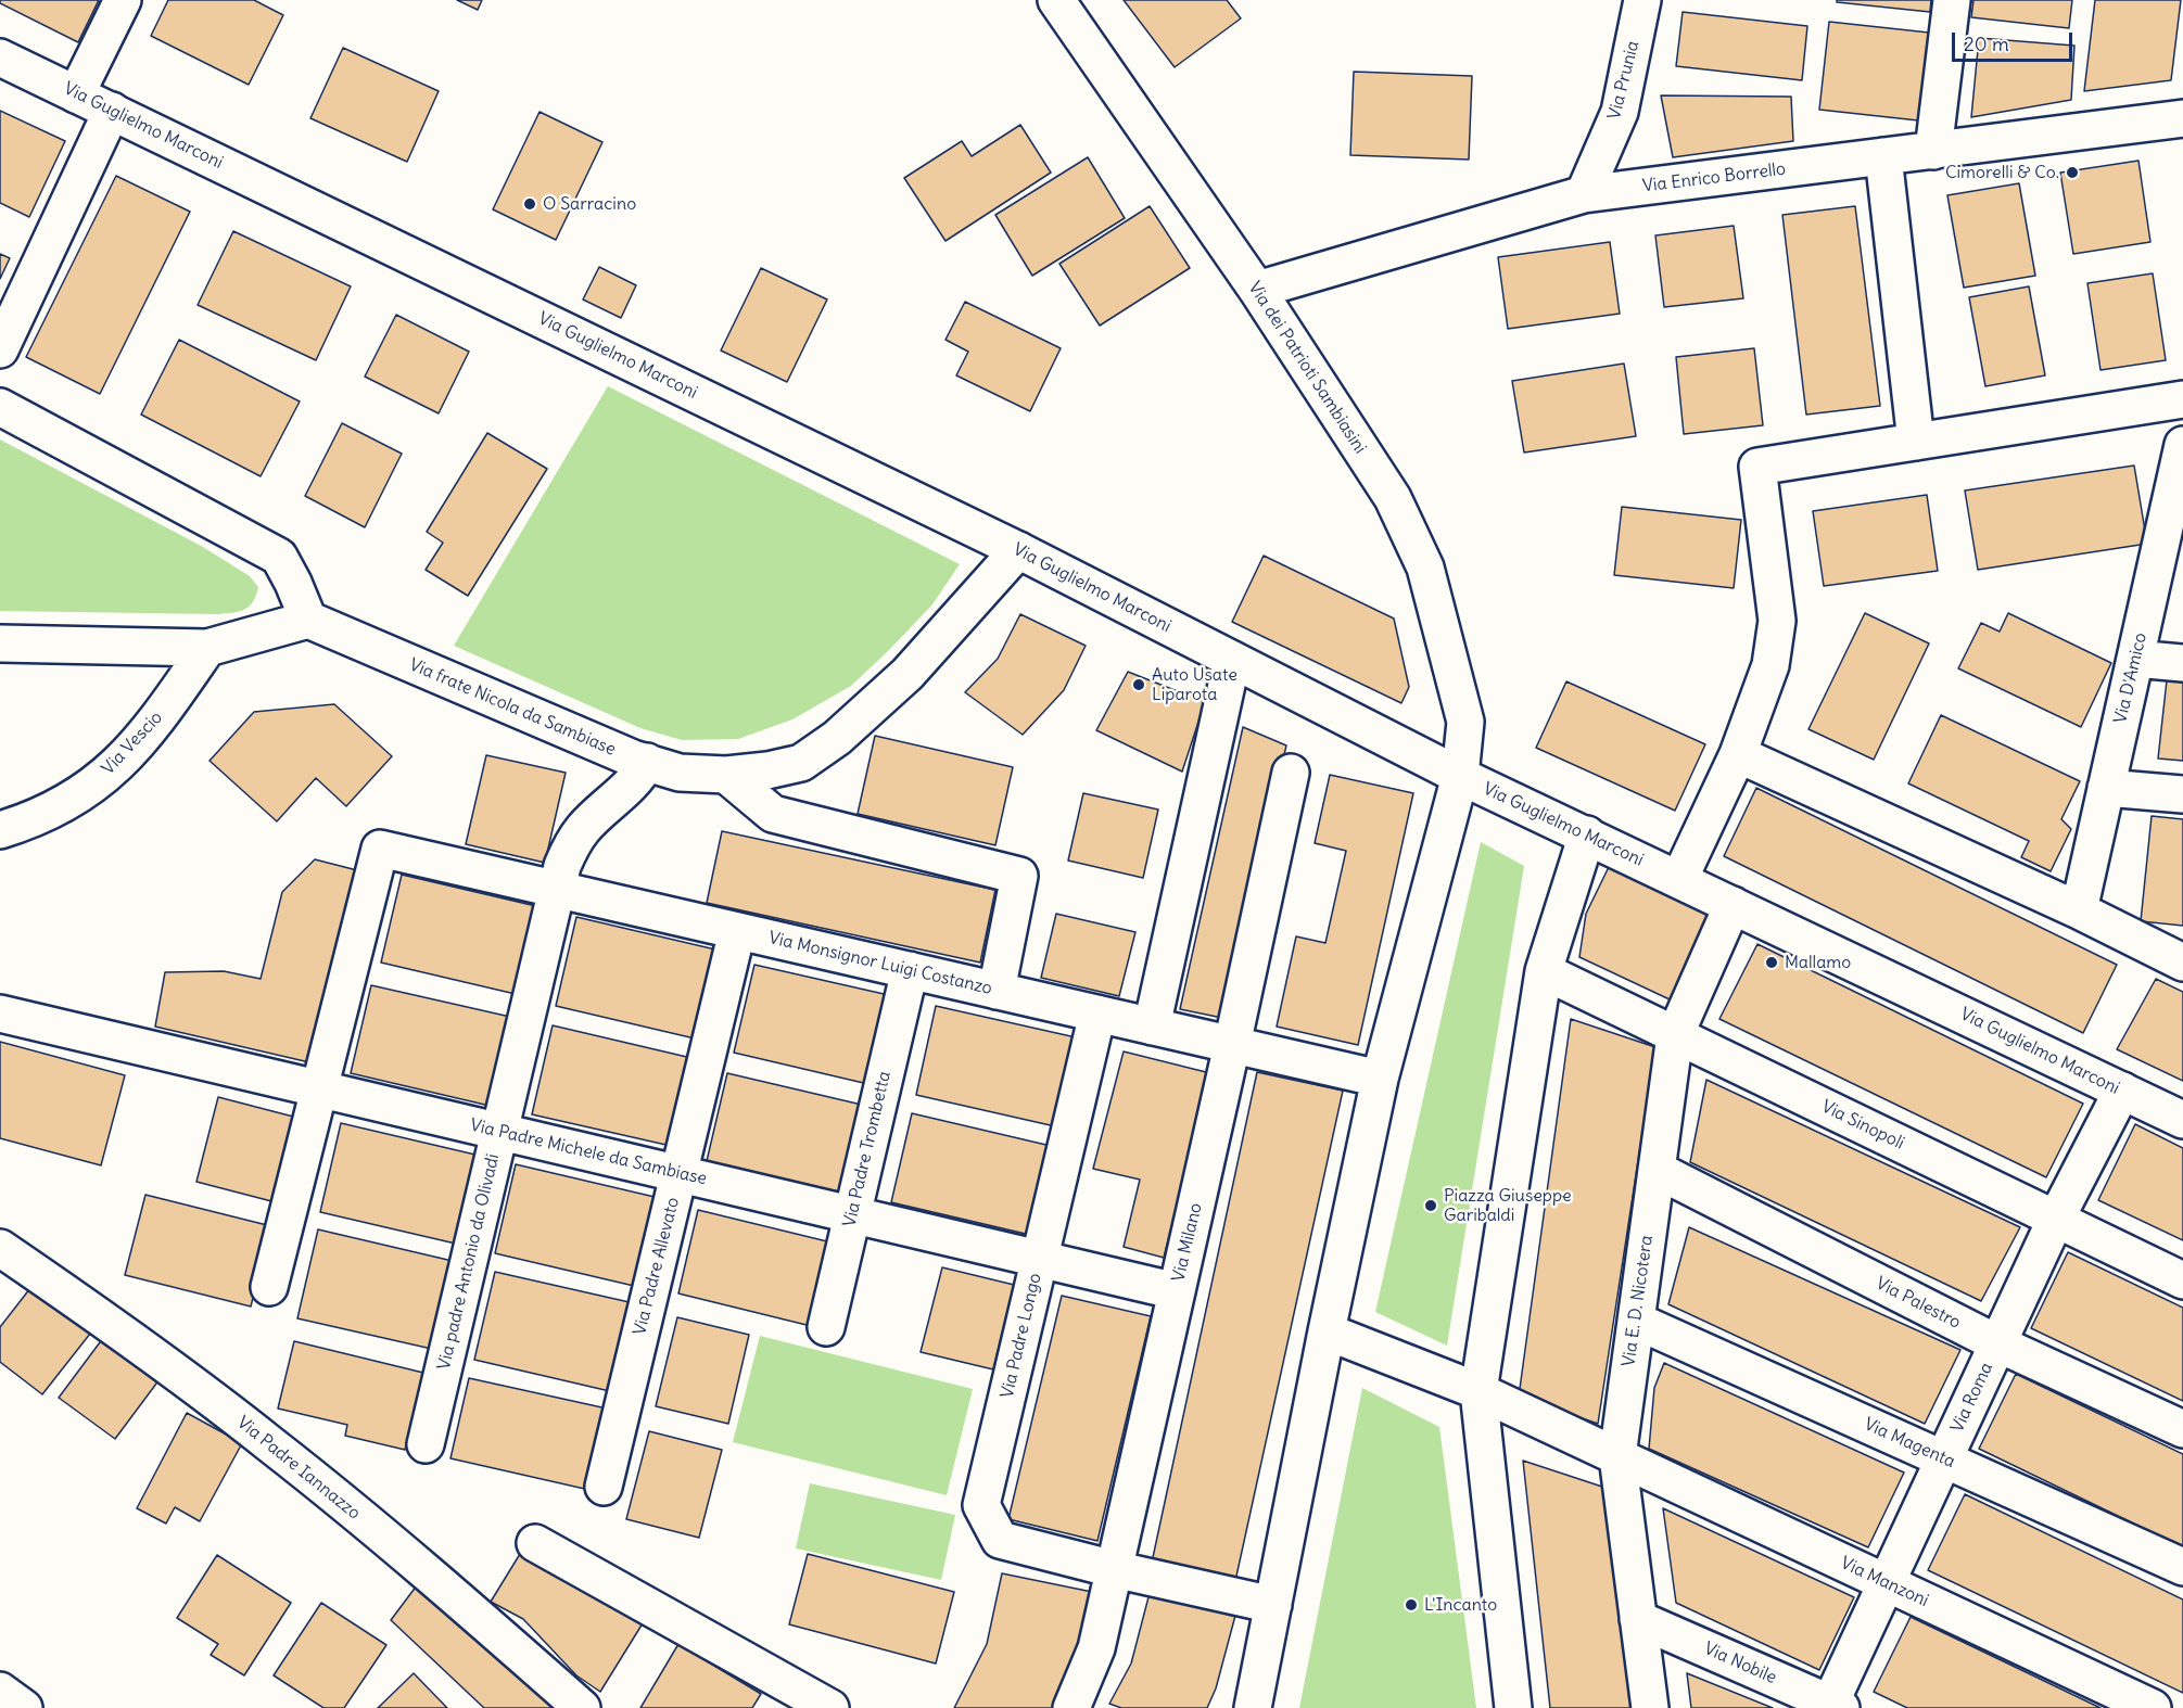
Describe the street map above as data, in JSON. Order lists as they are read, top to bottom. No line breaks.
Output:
{"streets":{"street":["Via Prunia","Via Guglielmo Marconi","Via Enrico Borrello","Via dei Patrioti Sambiasini","Via D'Amico","Via frate Nicola da Sambiase","Via Vescio","Via Monsignor Luigi Costanzo","Via Sinopoli","Via Padre Trombetta","Via Padre Michele da Sambiase","Via Milano","Via padre Antonio da Olivadi","Via Padre Allevato","Via E. D. Nicotera","Via Palestro","Via Padre Longo","Via Roma","Via Magenta","Via Padre Iannazzo","Via Manzoni","Via Nobile"]},"crossings":[["Via Prunia","Via Enrico Borrello"],["Via Guglielmo Marconi","Via dei Patrioti Sambiasini"],["Via Guglielmo Marconi","Via frate Nicola da Sambiase"],["Via Guglielmo Marconi","Via E. D. Nicotera"],["Via Guglielmo Marconi","Via Roma"],["Via Enrico Borrello","Via dei Patrioti Sambiasini"],["Via dei Patrioti Sambiasini","Via Monsignor Luigi Costanzo"],["Via dei Patrioti Sambiasini","Via Padre Longo"],["Via dei Patrioti Sambiasini","Via Manzoni"],["Via frate Nicola da Sambiase","Via padre Antonio da Olivadi"],["Via Monsignor Luigi Costanzo","Via Padre Trombetta"],["Via Monsignor Luigi Costanzo","Via Padre Michele da Sambiase"],["Via Monsignor Luigi Costanzo","Via Milano"],["Via Monsignor Luigi Costanzo","Via padre Antonio da Olivadi"],["Via Monsignor Luigi Costanzo","Via Padre Allevato"],["Via Monsignor Luigi Costanzo","Via Padre Longo"],["Via Sinopoli","Via E. D. Nicotera"],["Via Sinopoli","Via Roma"],["Via Padre Trombetta","Via Padre Michele da Sambiase"],["Via Padre Michele da Sambiase","Via Milano"],["Via Padre Michele da Sambiase","Via padre Antonio da Olivadi"],["Via Padre Michele da Sambiase","Via Padre Allevato"],["Via Padre Michele da Sambiase","Via Padre Longo"],["Via Milano","Via Padre Longo"],["Via E. D. Nicotera","Via Palestro"],["Via E. D. Nicotera","Via Magenta"],["Via E. D. Nicotera","Via Manzoni"],["Via E. D. Nicotera","Via Nobile"],["Via Palestro","Via Roma"],["Via Roma","Via Magenta"],["Via Roma","Via Manzoni"],["Via Roma","Via Nobile"]],"places":["Cimorelli & Co.","O Sarracino","Auto Usate Liparota","Mallamo","Piazza Giuseppe Garibaldi","L'Incanto"],"scale_bar":"20 m"}
